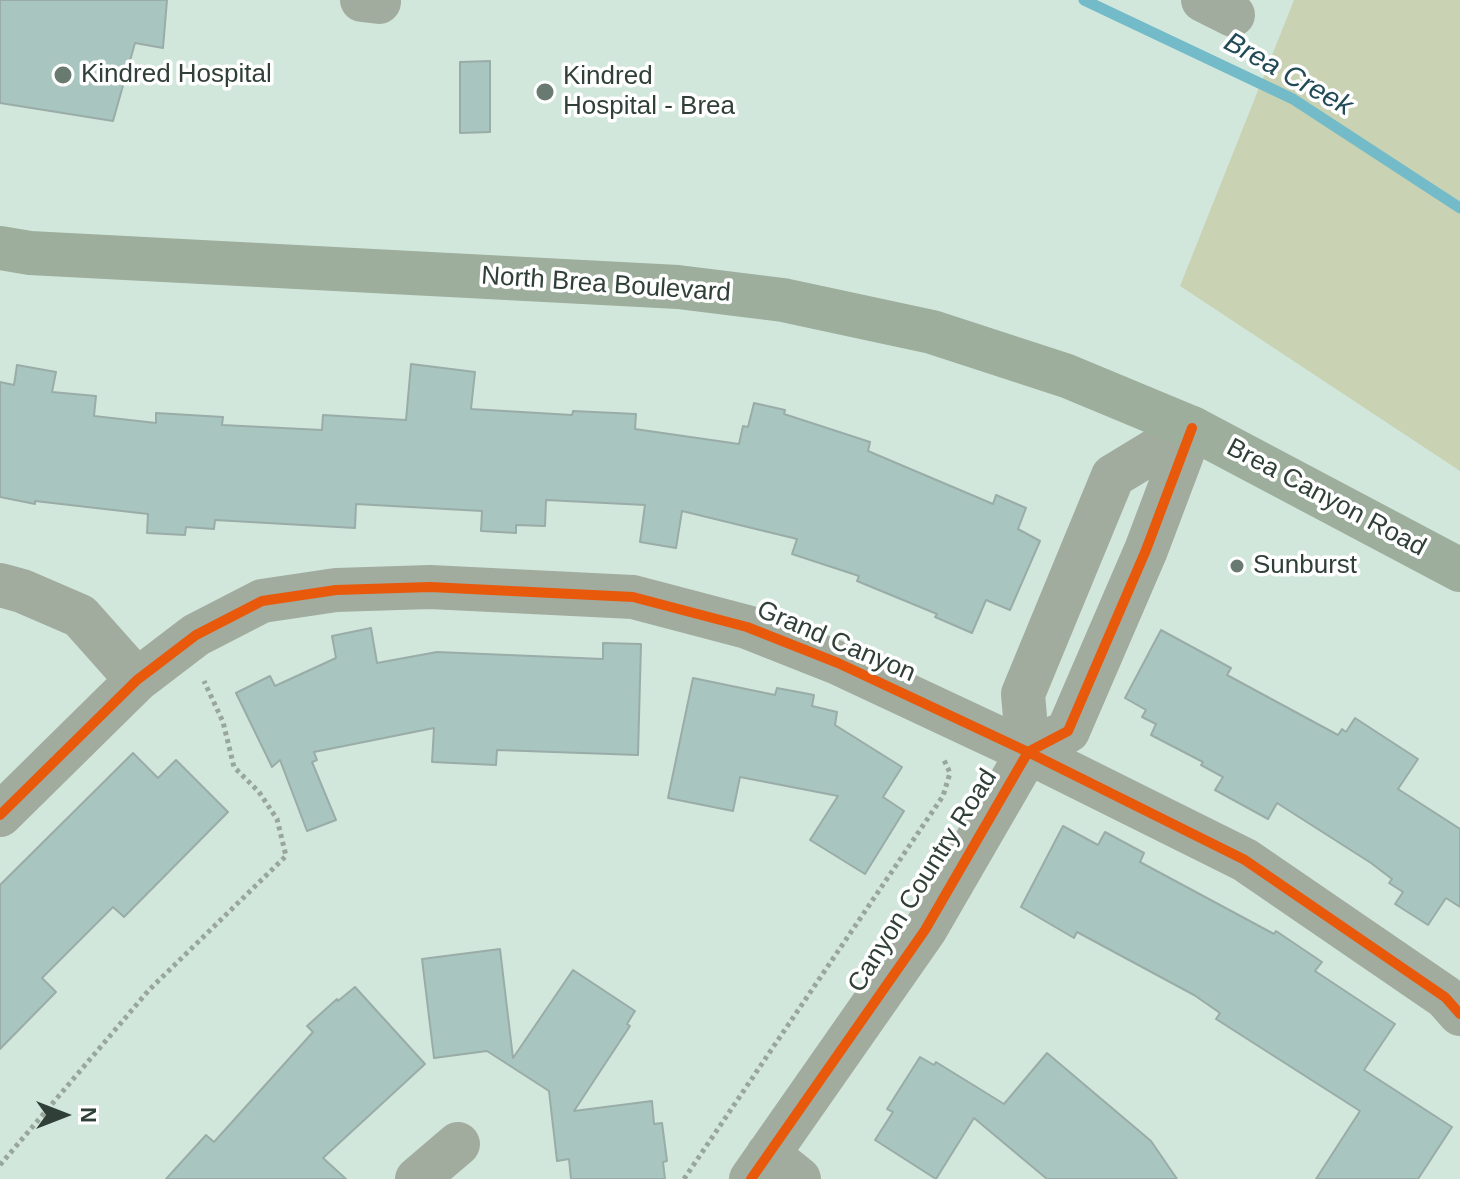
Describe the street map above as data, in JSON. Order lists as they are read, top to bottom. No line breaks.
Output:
{"streets":{"main road":["North Brea Boulevard","Brea Canyon Road"],"street":["Grand Canyon","Canyon Country Road"]},"crossings":[["North Brea Boulevard","Brea Canyon Road"],["North Brea Boulevard","Canyon Country Road"],["Brea Canyon Road","Canyon Country Road"],["Grand Canyon","Canyon Country Road"]],"water":["Brea Creek"],"places":["Kindred Hospital","Kindred Hospital - Brea","Sunburst"],"north":"right"}
